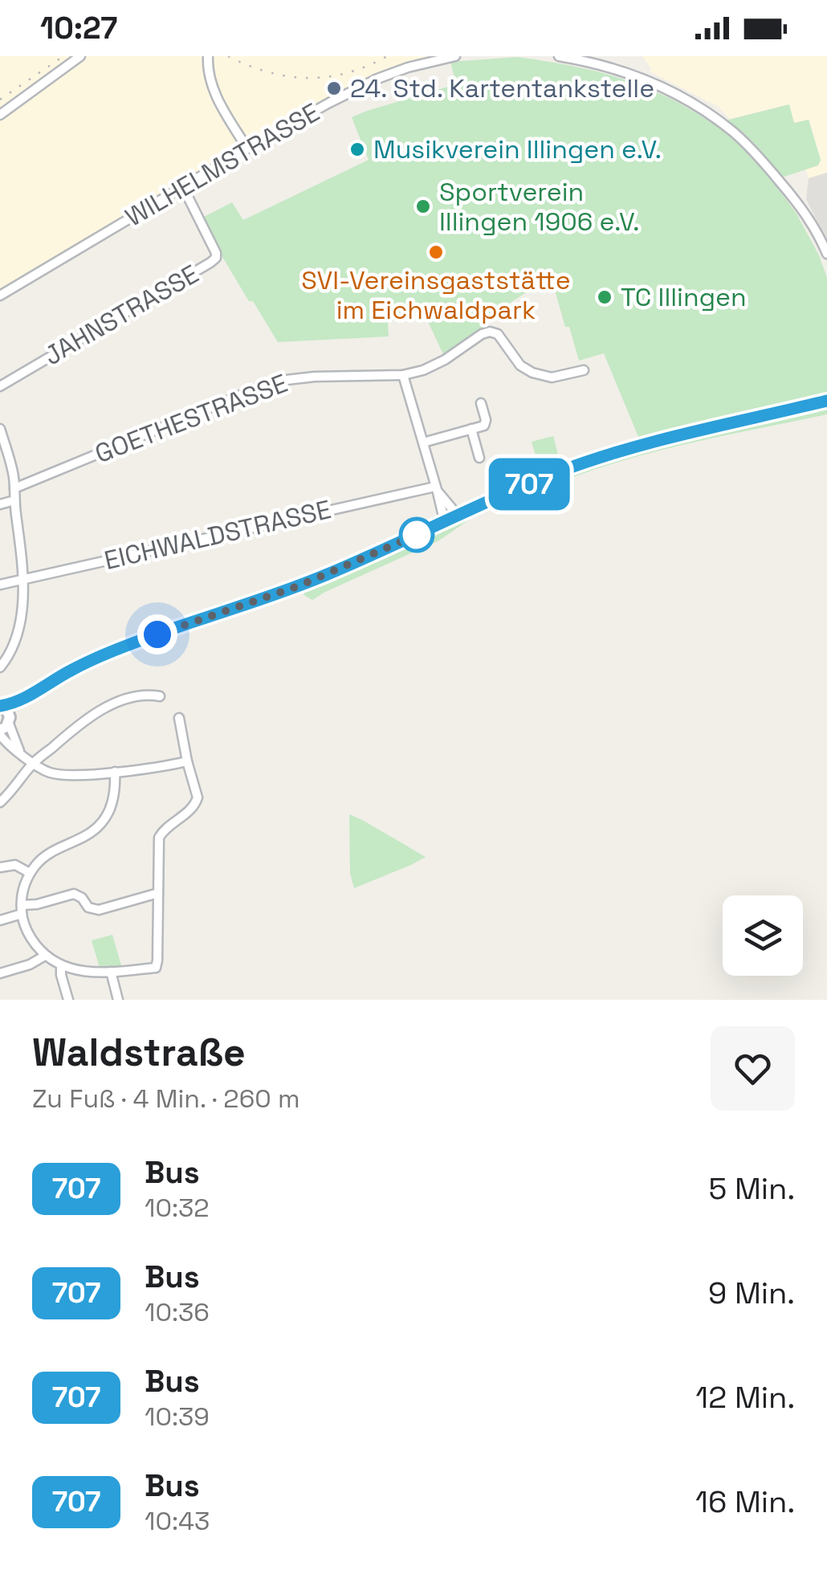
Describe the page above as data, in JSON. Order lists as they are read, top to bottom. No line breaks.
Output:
{"streets":{"street":["WILHELMSTRASSE","JAHNSTRASSE","GOETHESTRASSE","EICHWALDSTRASSE"]},"crossings":[["WILHELMSTRASSE","JAHNSTRASSE"]],"places":["24. Std. Kartentankstelle","Musikverein Illingen e.V.","Sportverein Illingen 1906 e.V.","SVI-Vereinsgaststätte im Eichwaldpark","TC Illingen"],"lines":["bus line 707"],"page":{"status":"10:27","on_map":"707","heading":["Waldstraße","Zu Fuß · 4 Min. · 260 m"],"list":[{"mark":"707","name":"Bus","note":"10:32","value":"5 Min."},{"mark":"707","name":"Bus","note":"10:36","value":"9 Min."},{"mark":"707","name":"Bus","note":"10:39","value":"12 Min."},{"mark":"707","name":"Bus","note":"10:43","value":"16 Min."}]}}
